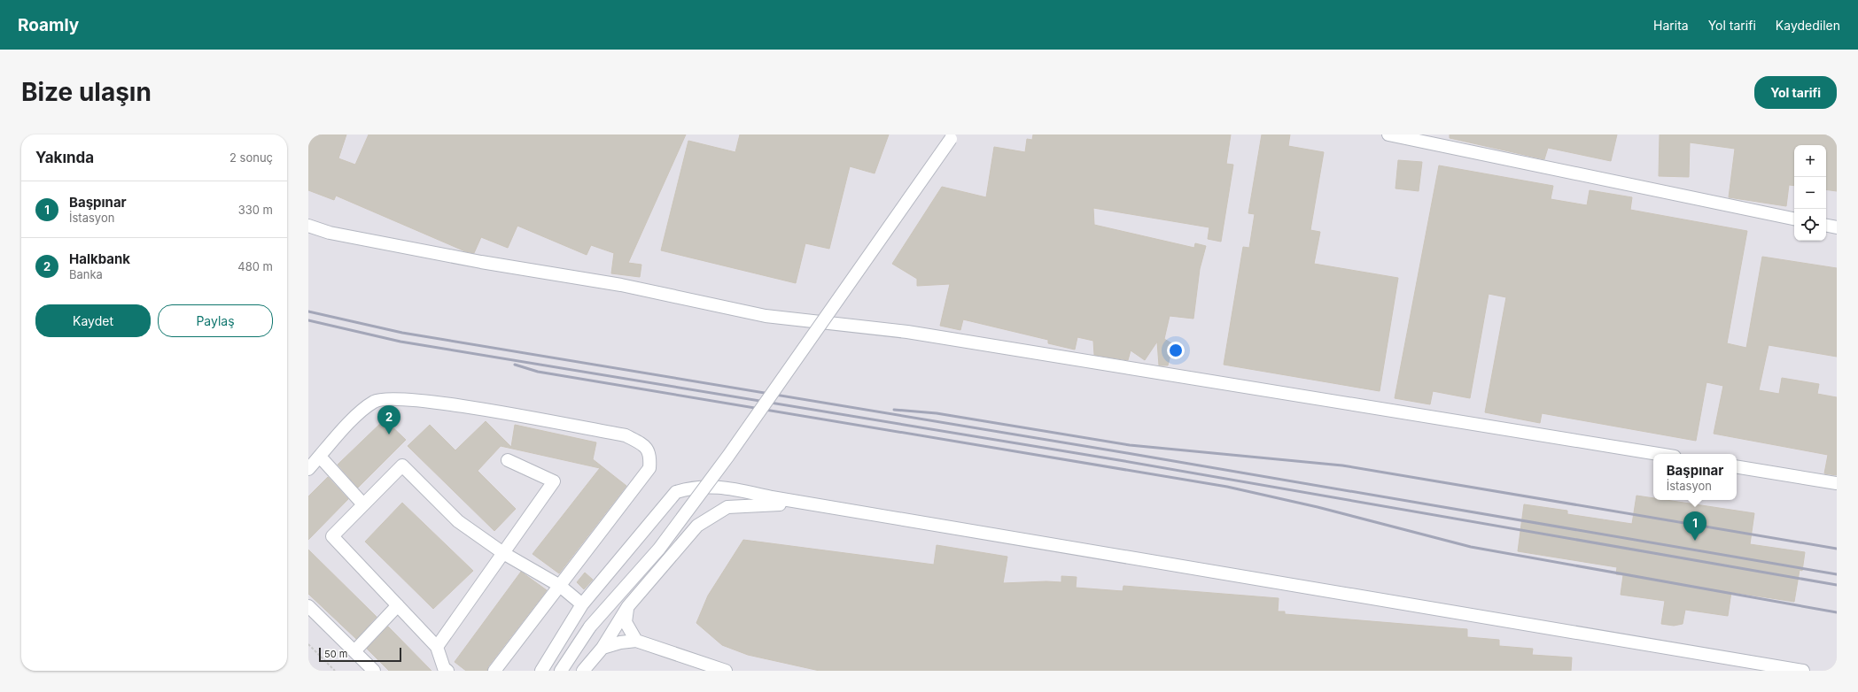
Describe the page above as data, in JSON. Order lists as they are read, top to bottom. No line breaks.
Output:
{"scale_bar":"50 m","page":{"header":"Roamly","nav":["Harita","Yol tarifi","Kaydedilen"],"buttons":["Yol tarifi",["Kaydet","Paylaş"]],"title":"Bize ulaşın","heading":["Yakında","2 sonuç"],"map_buttons":["+","−"],"list":[{"mark":"1","name":"Başpınar","note":"İstasyon","value":"330 m"},{"mark":"2","name":"Halkbank","note":"Banka","value":"480 m"}],"pins":["2","1"],"popup":["Başpınar","İstasyon"],"scale":"50 m"}}
